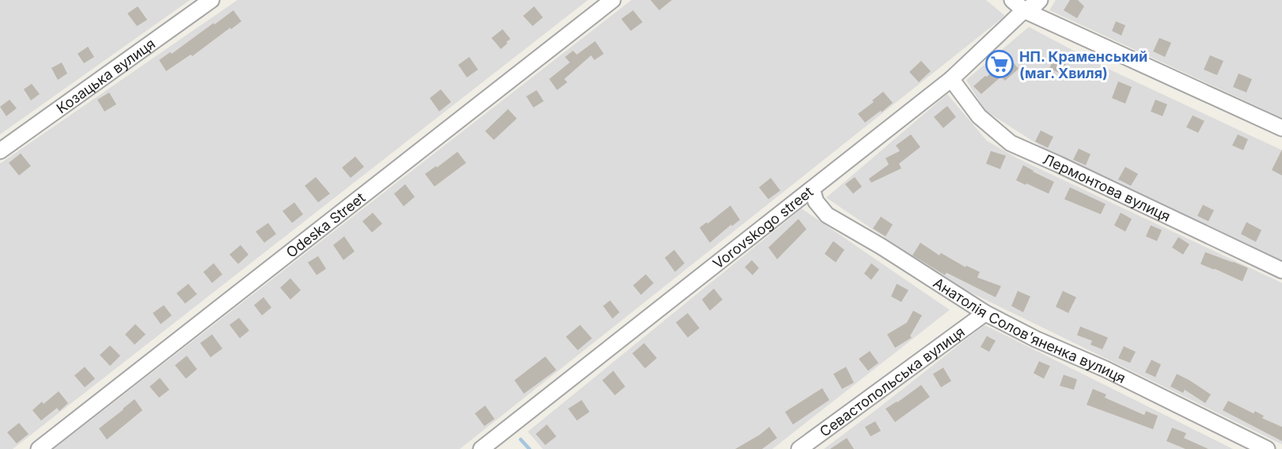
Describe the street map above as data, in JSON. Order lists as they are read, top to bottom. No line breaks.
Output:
{"streets":{"street":["Козацька вулиця","Лермонтова вулиця","Odeska Street","Vorovskogo street","Анатолія Солов'яненка вулиця","Севастопольська вулиця"]},"crossings":[["Лермонтова вулиця","Vorovskogo street"],["Vorovskogo street","Анатолія Солов'яненка вулиця"],["Анатолія Солов'яненка вулиця","Севастопольська вулиця"]],"places":{"supermarket":["НП. Краменський (маг. Хвиля)"]}}
